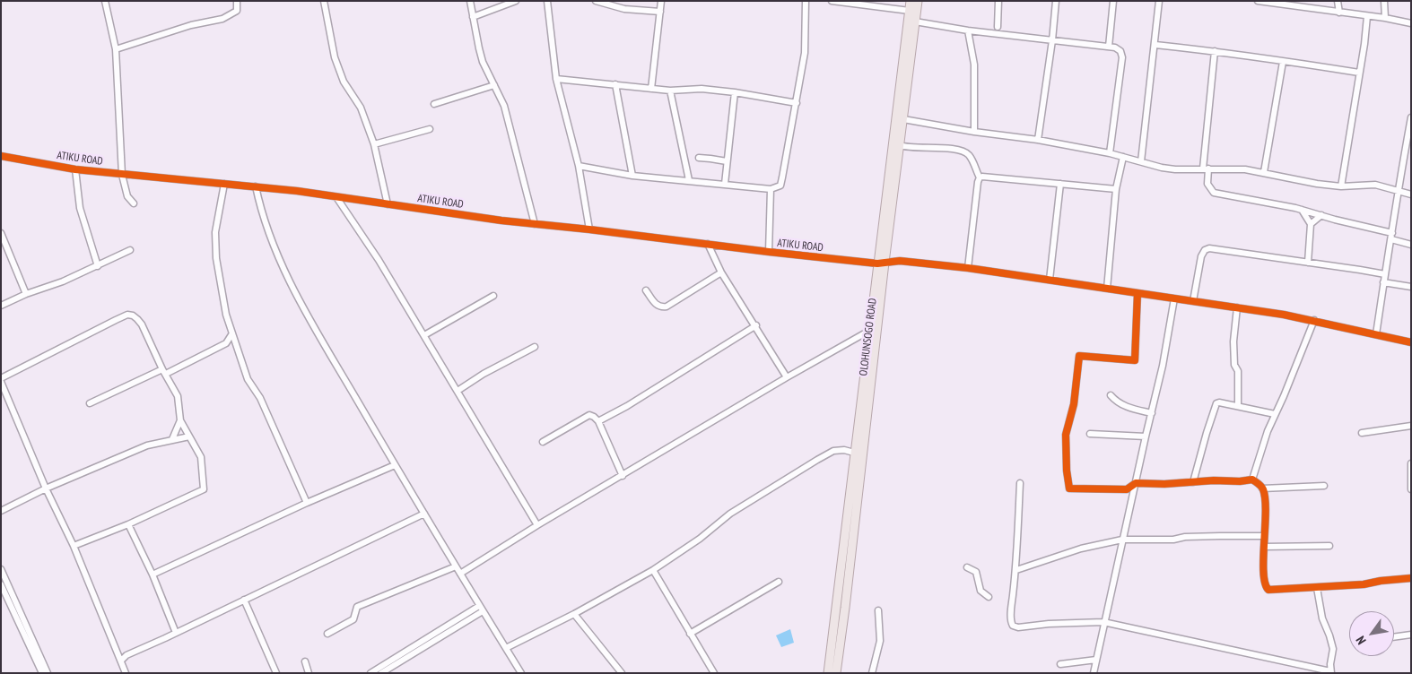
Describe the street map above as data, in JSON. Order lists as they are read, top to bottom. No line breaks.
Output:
{"streets":{"main road":["OLOHUNSOGO ROAD"],"street":["ATIKU ROAD"]},"crossings":[["ATIKU ROAD","OLOHUNSOGO ROAD"]],"north":"bottom left"}
